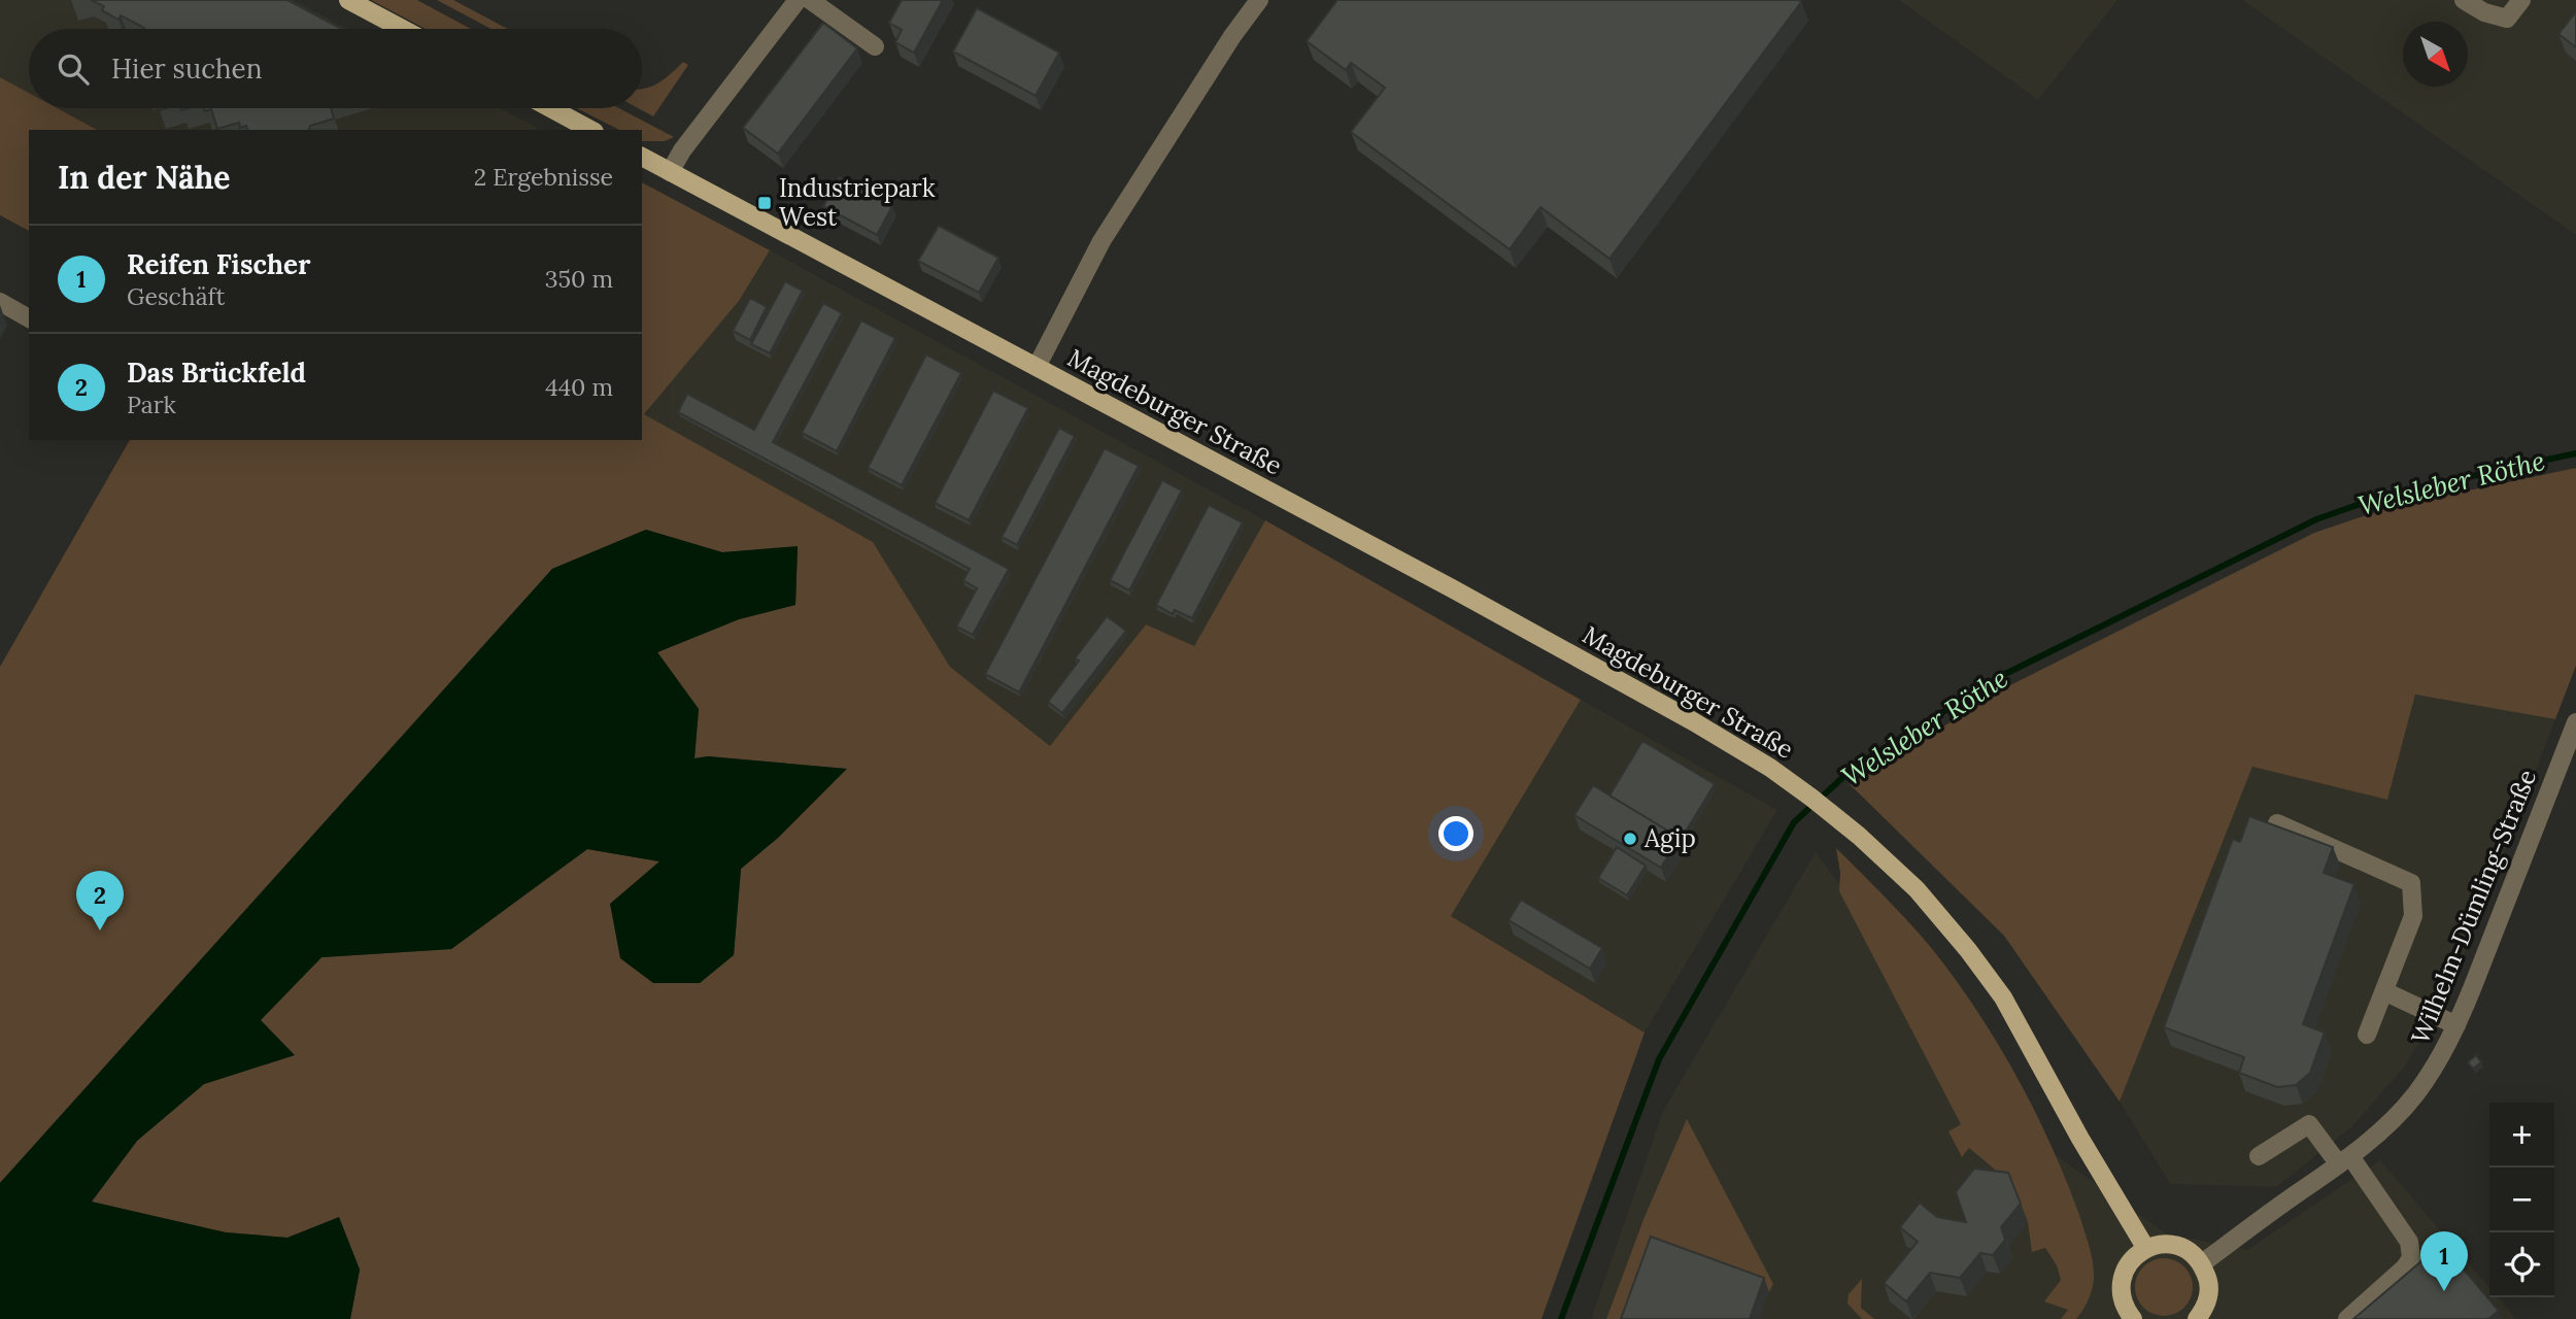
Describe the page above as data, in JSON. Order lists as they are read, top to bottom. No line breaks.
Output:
{"streets":{"main road":["Magdeburger Straße"],"street":["Wilhelm-Dümling-Straße"]},"water":["Welsleber Röthe"],"places":{"transit":["Industriepark West"],"other":["Agip"]},"north":"bottom right","page":{"search":"Hier suchen","heading":["In der Nähe","2 Ergebnisse"],"list":[{"mark":"1","name":"Reifen Fischer","note":"Geschäft","value":"350 m"},{"mark":"2","name":"Das Brückfeld","note":"Park","value":"440 m"}],"pins":["2","1"],"map_buttons":["+","−"]}}
